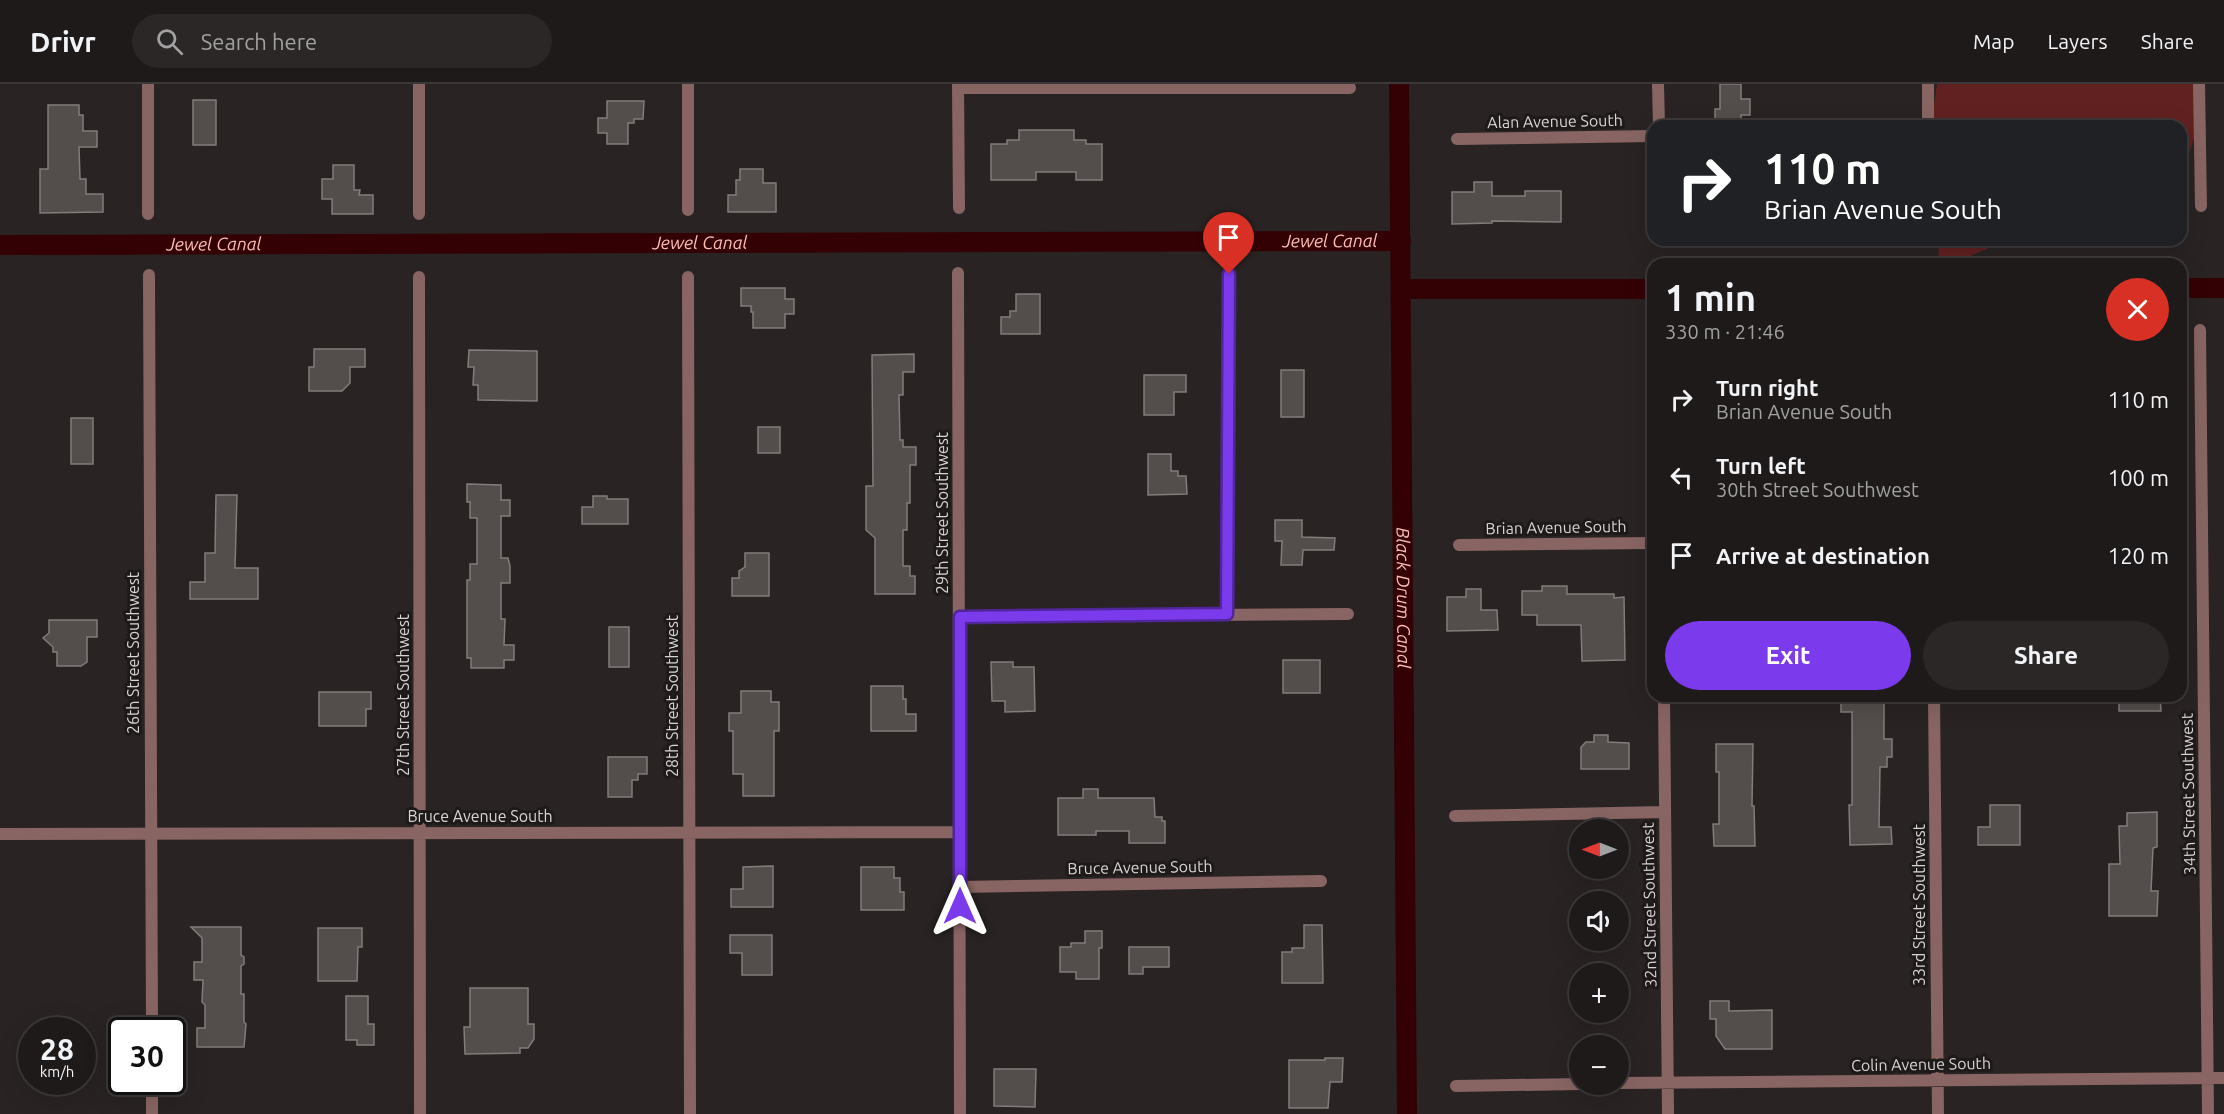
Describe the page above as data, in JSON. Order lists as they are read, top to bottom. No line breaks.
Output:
{"streets":{"street":["Alan Avenue South","29th Street Southwest","Brian Avenue South","26th Street Southwest","27th Street Southwest","28th Street Southwest","34th Street Southwest","Bruce Avenue South","32nd Street Southwest","33rd Street Southwest","Colin Avenue South"]},"crossings":[["29th Street Southwest","Bruce Avenue South"],["26th Street Southwest","Bruce Avenue South"],["27th Street Southwest","Bruce Avenue South"],["28th Street Southwest","Bruce Avenue South"],["34th Street Southwest","Colin Avenue South"],["32nd Street Southwest","Colin Avenue South"],["33rd Street Southwest","Colin Avenue South"]],"water":["Jewel Canal","Black Drum Canal"],"north":"left","page":{"header":"Drivr","search":"Search here","nav":["Map","Layers","Share"],"turn":["110 m","Brian Avenue South"],"heading":["1 min","330 m · 21:46"],"list":[{"name":"Turn right","note":"Brian Avenue South","value":"110 m"},{"name":"Turn left","note":"30th Street Southwest","value":"100 m"},{"name":"Arrive at destination","value":"120 m"}],"buttons":["Exit","Share"],"map_buttons":["+","−"],"speed":"28 km/h","limit":"30"}}
